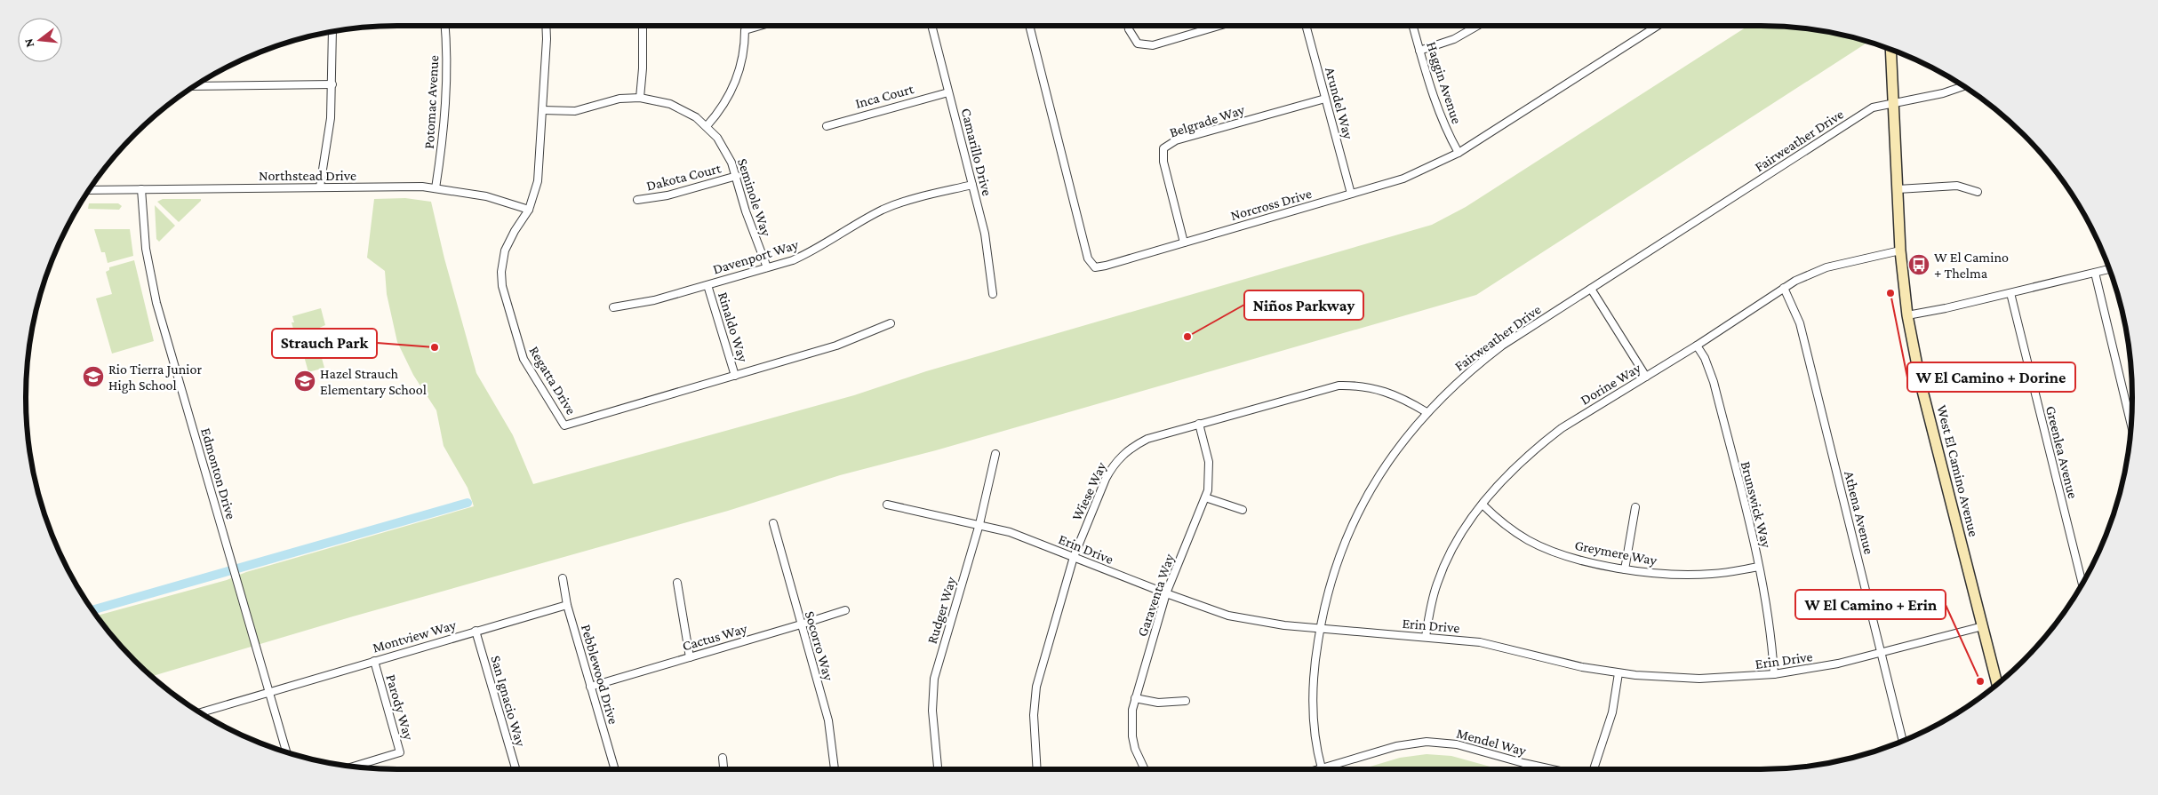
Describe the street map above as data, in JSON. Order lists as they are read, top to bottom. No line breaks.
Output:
{"streets":{"main road":["West El Camino Avenue"],"street":["Haggin Avenue","Inca Court","Potomac Avenue","Arundel Way","Belgrade Way","Fairweather Drive","Camarillo Drive","Northstead Drive","Dakota Court","Seminole Way","Norcross Drive","Davenport Way","Rinaldo Way","Regatta Drive","Dorine Way","Greenlea Avenue","Edmonton Drive","Wiese Way","Brunswick Way","Athena Avenue","Erin Drive","Greymere Way","Garaventa Way","Rudger Way","Montview Way","Cactus Way","Socorro Way","Pebblewood Drive","San Ignacio Way","Parody Way","Mendel Way"]},"crossings":[["Haggin Avenue","Norcross Drive"],["Inca Court","Camarillo Drive"],["Potomac Avenue","Northstead Drive"],["Arundel Way","Belgrade Way"],["Arundel Way","Norcross Drive"],["Belgrade Way","Norcross Drive"],["Fairweather Drive","West El Camino Avenue"],["Fairweather Drive","Wiese Way"],["Fairweather Drive","Erin Drive"],["Fairweather Drive","Mendel Way"],["Camarillo Drive","Davenport Way"],["Northstead Drive","Regatta Drive"],["Northstead Drive","Edmonton Drive"],["Dakota Court","Seminole Way"],["Seminole Way","Davenport Way"],["Seminole Way","Regatta Drive"],["Davenport Way","Rinaldo Way"],["Rinaldo Way","Regatta Drive"],["Dorine Way","West El Camino Avenue"],["Dorine Way","Brunswick Way"],["Dorine Way","Athena Avenue"],["Dorine Way","Erin Drive"],["Dorine Way","Greymere Way"],["West El Camino Avenue","Erin Drive"],["Edmonton Drive","Montview Way"],["Wiese Way","Erin Drive"],["Wiese Way","Garaventa Way"],["Brunswick Way","Erin Drive"],["Brunswick Way","Greymere Way"],["Athena Avenue","Erin Drive"],["Erin Drive","Garaventa Way"],["Erin Drive","Rudger Way"],["Montview Way","Pebblewood Drive"],["Montview Way","San Ignacio Way"],["Montview Way","Parody Way"],["Cactus Way","Socorro Way"],["Cactus Way","Pebblewood Drive"]],"places":{"bus stop":["W El Camino + Thelma"],"other":["W El Camino + Dorine","Niños Parkway","Strauch Park","W El Camino + Erin"],"school or university":["Rio Tierra Junior High School","Hazel Strauch Elementary School"]},"north":"left"}
